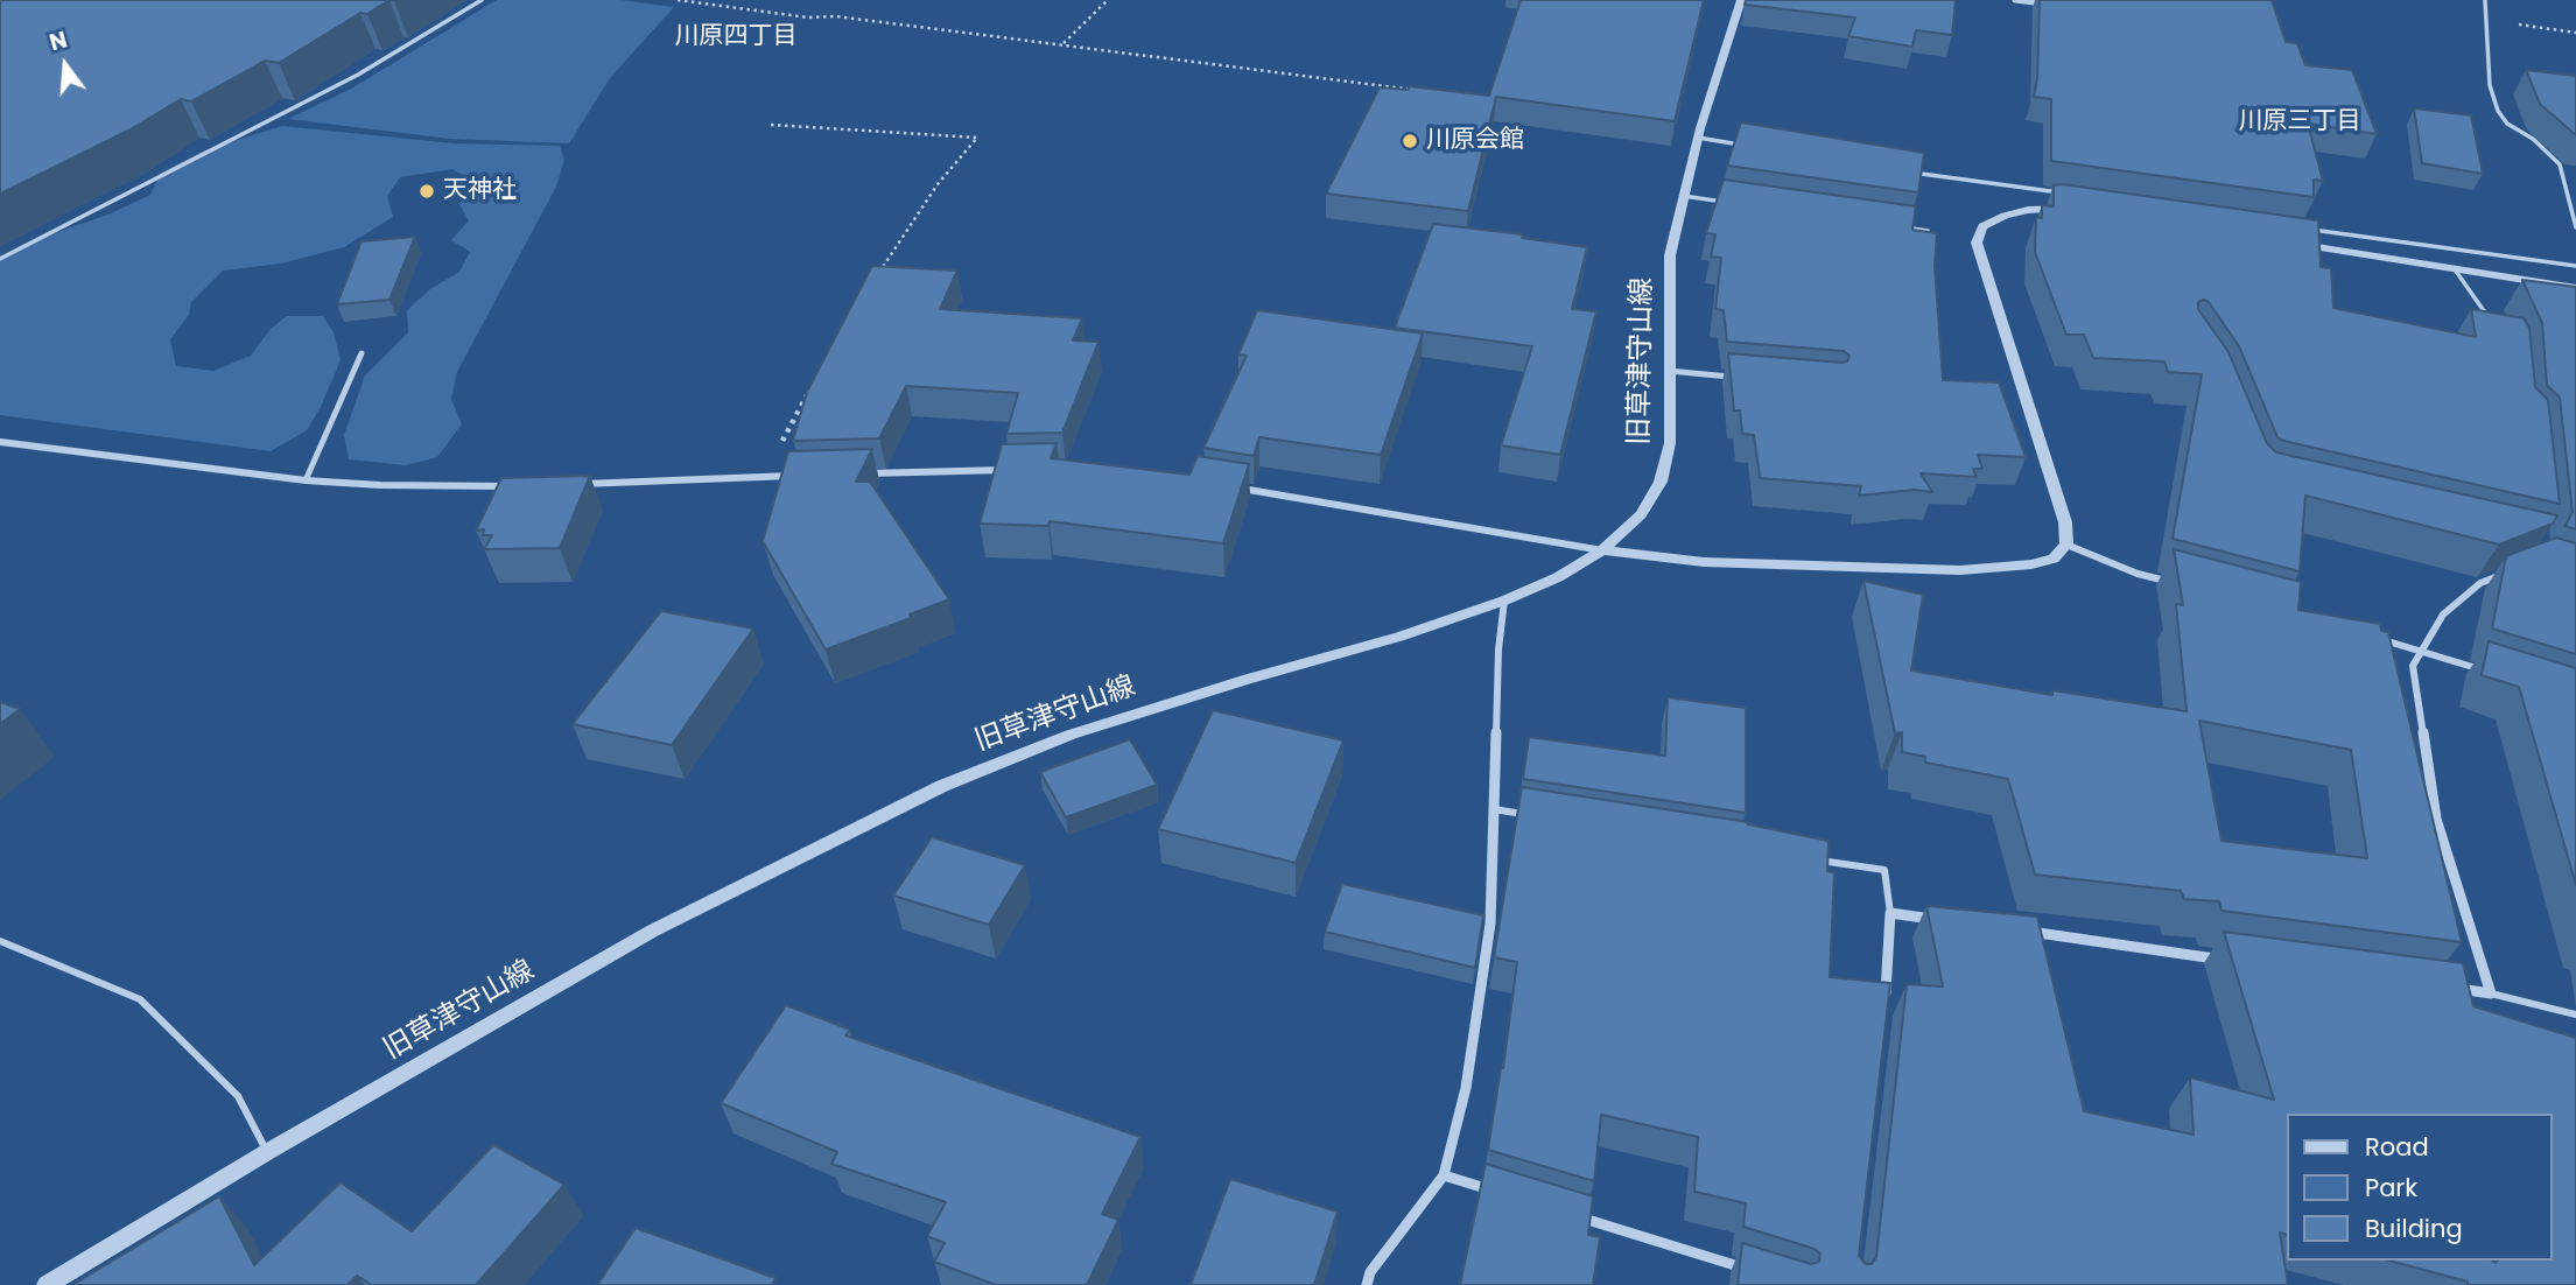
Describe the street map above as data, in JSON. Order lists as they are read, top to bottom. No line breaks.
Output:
{"streets":{"street":["旧草津守山線"]},"districts":["川原四丁目","川原三丁目"],"places":["川原会館","天神社"],"legend":["Road","Park","Building"],"north":"top"}
